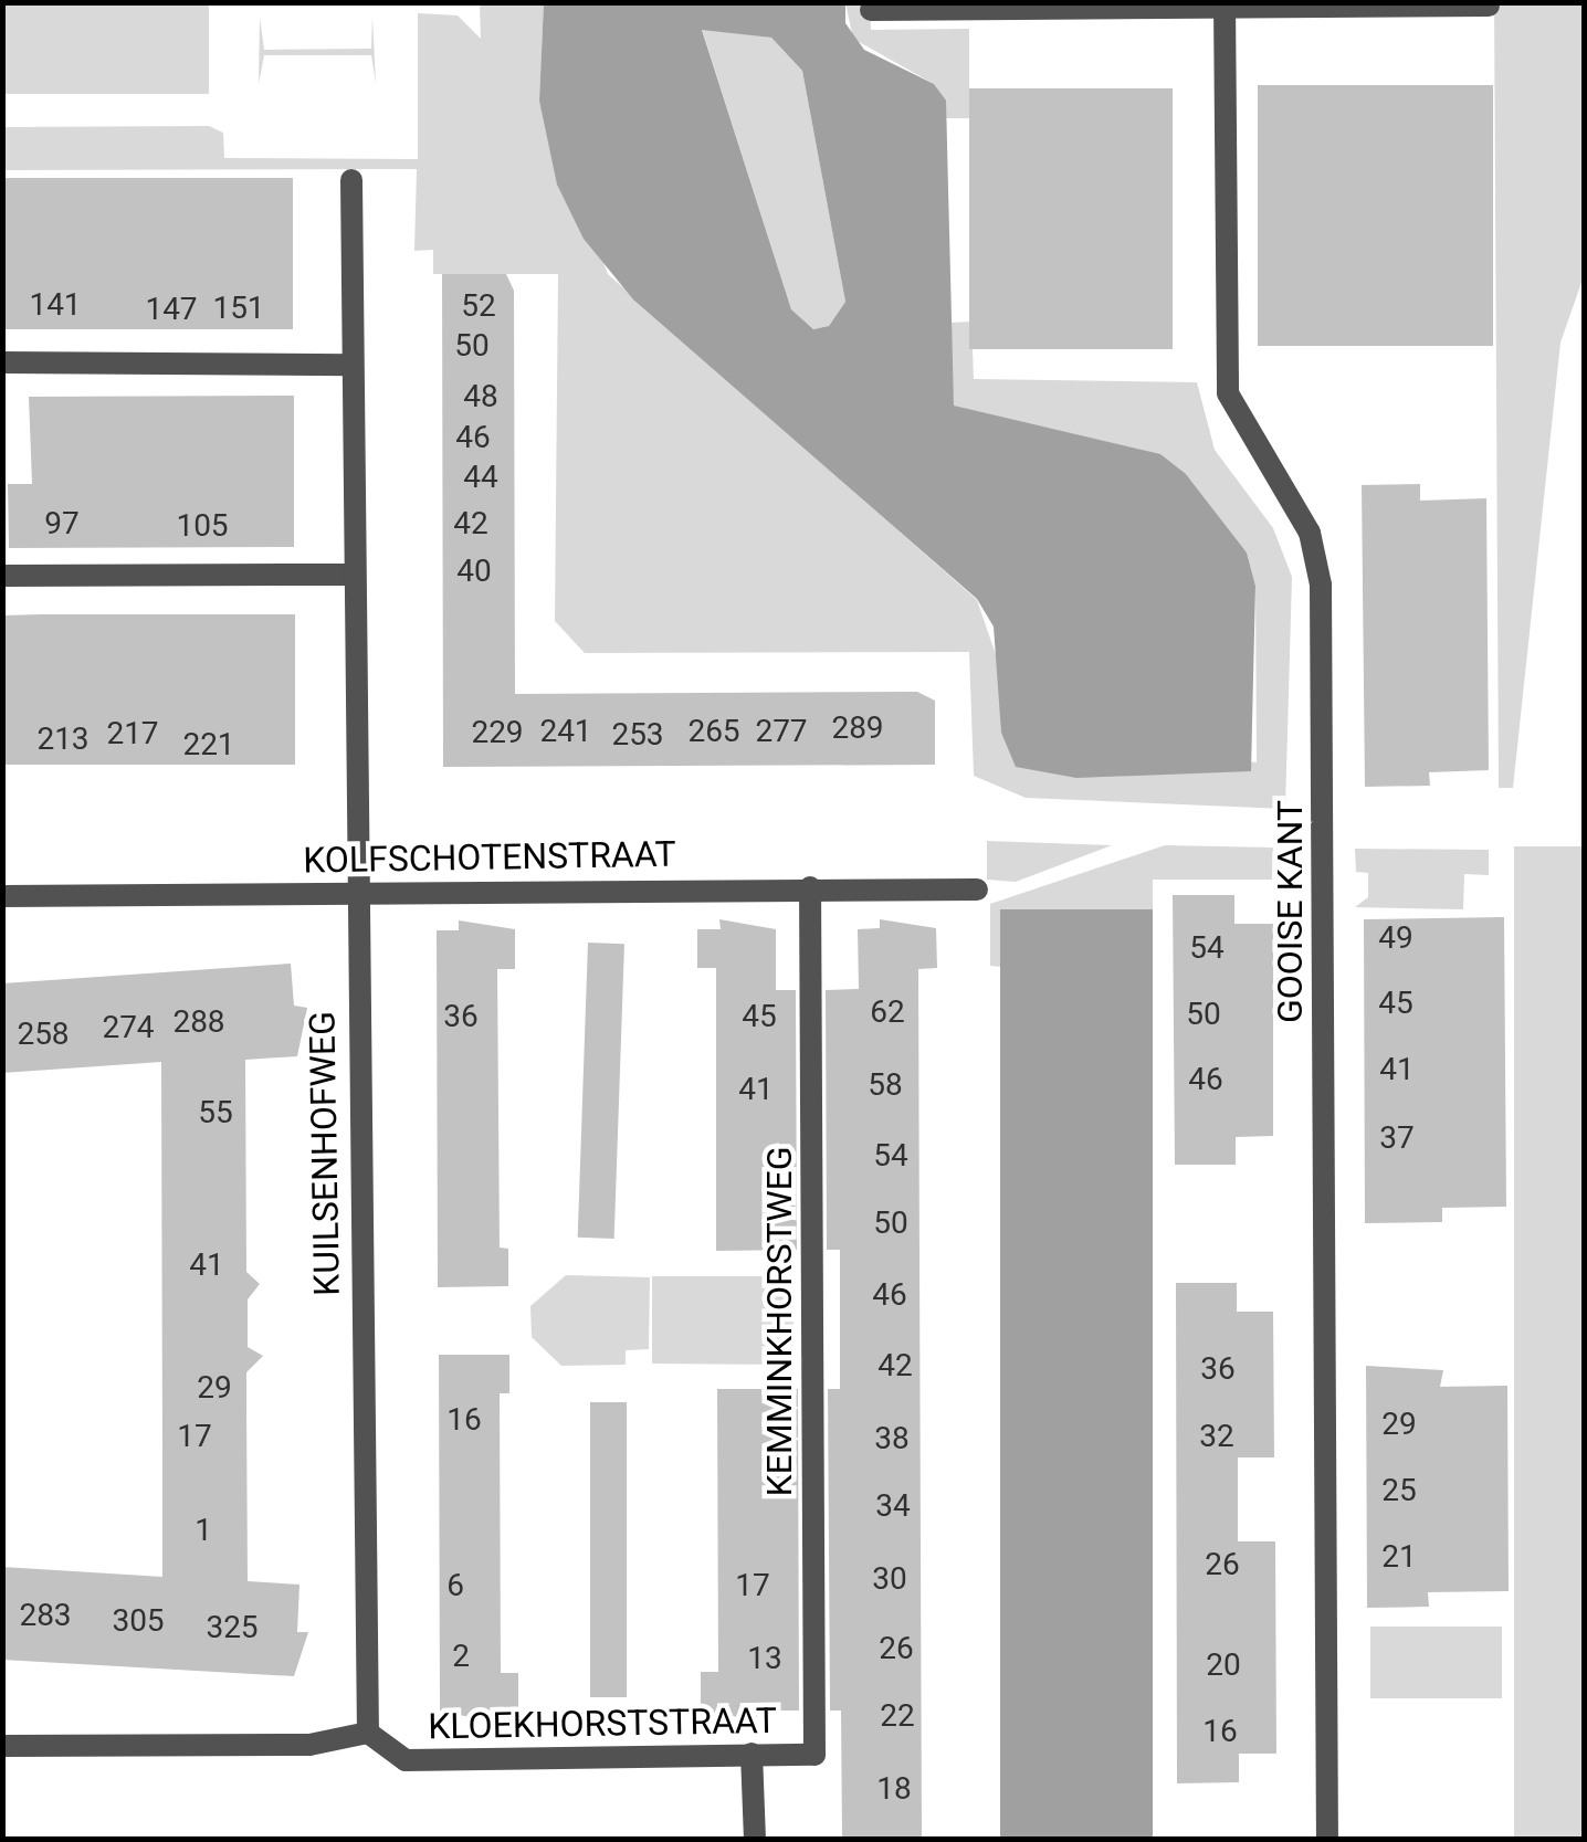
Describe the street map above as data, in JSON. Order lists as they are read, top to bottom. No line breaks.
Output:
{"streets":{"street":["KOLFSCHOTENSTRAAT","GOOISE KANT","KUILSENHOFWEG","KEMMINKHORSTWEG","KLOEKHORSTSTRAAT"]},"crossings":[["KOLFSCHOTENSTRAAT","KUILSENHOFWEG"],["KOLFSCHOTENSTRAAT","KEMMINKHORSTWEG"],["KUILSENHOFWEG","KLOEKHORSTSTRAAT"],["KEMMINKHORSTWEG","KLOEKHORSTSTRAAT"]],"house_numbers":["141","52","151","147","50","48","46","44","97","42","105","40","289","241","265","277","229","217","253","213","221","49","54","45","62","50","36","45","288","274","258","41","46","58","41","55","37","54","50","41","46","42","36","29","16","29","17","32","38","25","34","1","21","26","30","6","17","283","305","325","26","2","13","20","22","16","18"]}
